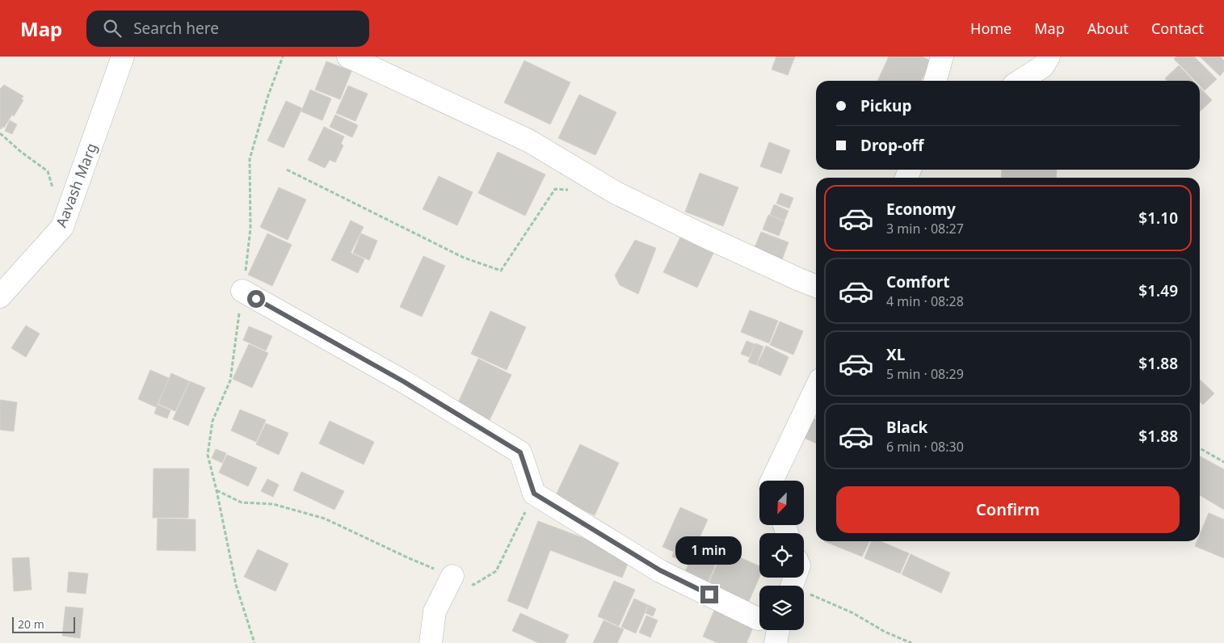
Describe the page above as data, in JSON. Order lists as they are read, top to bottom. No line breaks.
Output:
{"streets":{"street":["Aavash Marg"]},"scale_bar":"20 m","north":"bottom left","page":{"header":"Map","search":"Search here","nav":["Home","Map","About","Contact"],"banner":["Pickup","Drop-off"],"list":[{"name":"Economy","note":"3 min · 08:27","value":"$1.10"},{"name":"Comfort","note":"4 min · 08:28","value":"$1.49"},{"name":"XL","note":"5 min · 08:29","value":"$1.88"},{"name":"Black","note":"6 min · 08:30","value":"$1.88"}],"buttons":"Confirm","bubble":"1 min","scale":"20 m"}}
